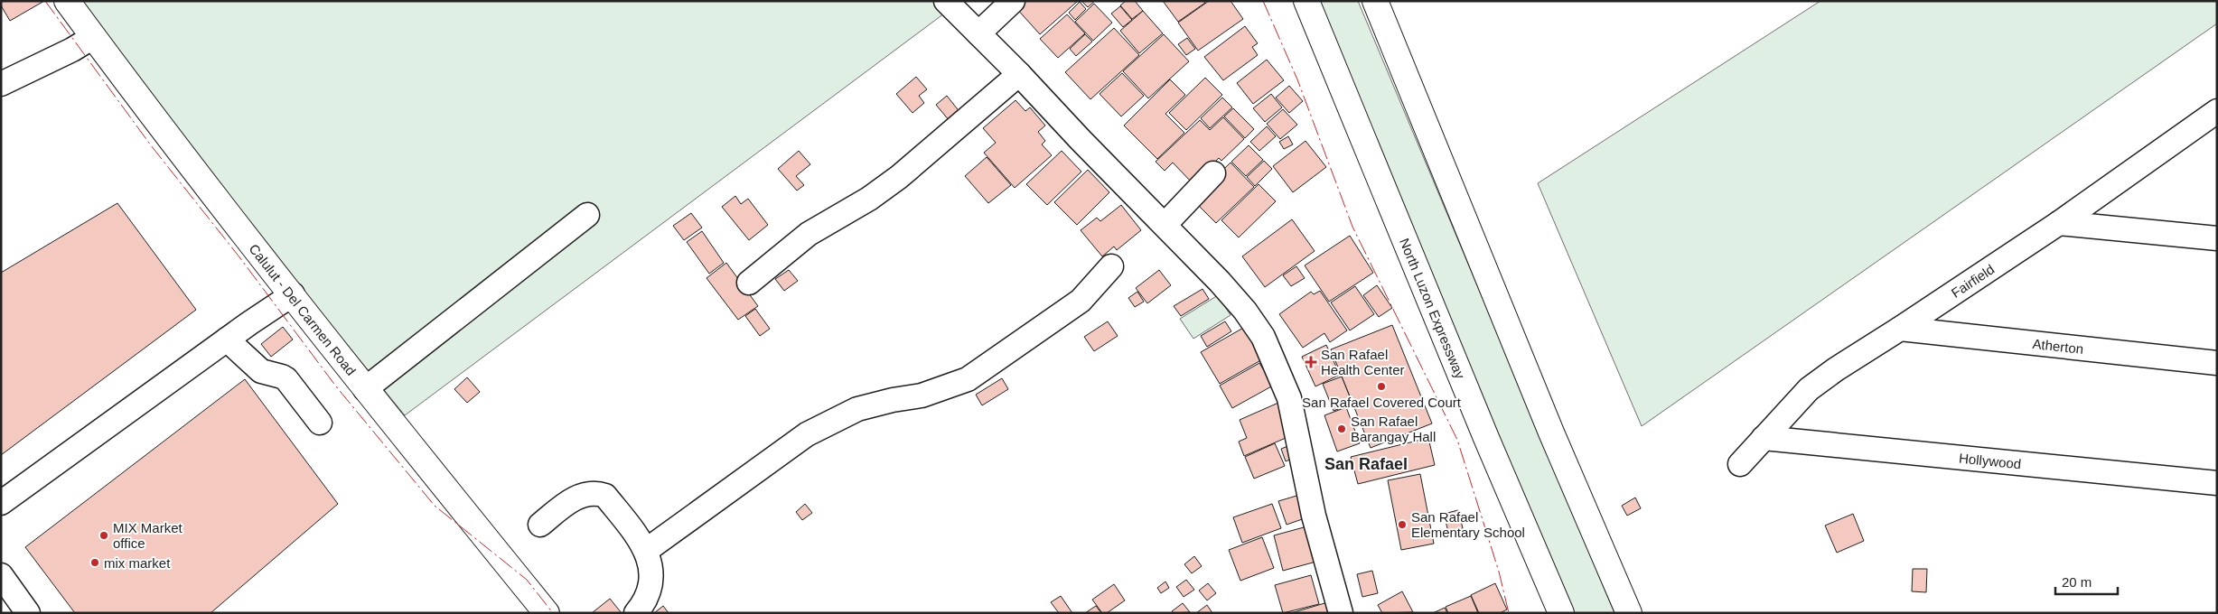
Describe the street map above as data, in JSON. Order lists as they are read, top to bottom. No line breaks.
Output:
{"streets":{"main road":["North Luzon Expressway","Calulut - Del Carmen Road"],"street":["Fairfield","Atherton","Hollywood"]},"crossings":[["Fairfield","Atherton"],["Fairfield","Hollywood"]],"districts":["San Rafael"],"places":{"health":["San Rafael Health Center"],"other":["San Rafael Covered Court","San Rafael Barangay Hall","San Rafael Elementary School","MIX Market office","mix market"]},"scale_bar":"20 m"}
